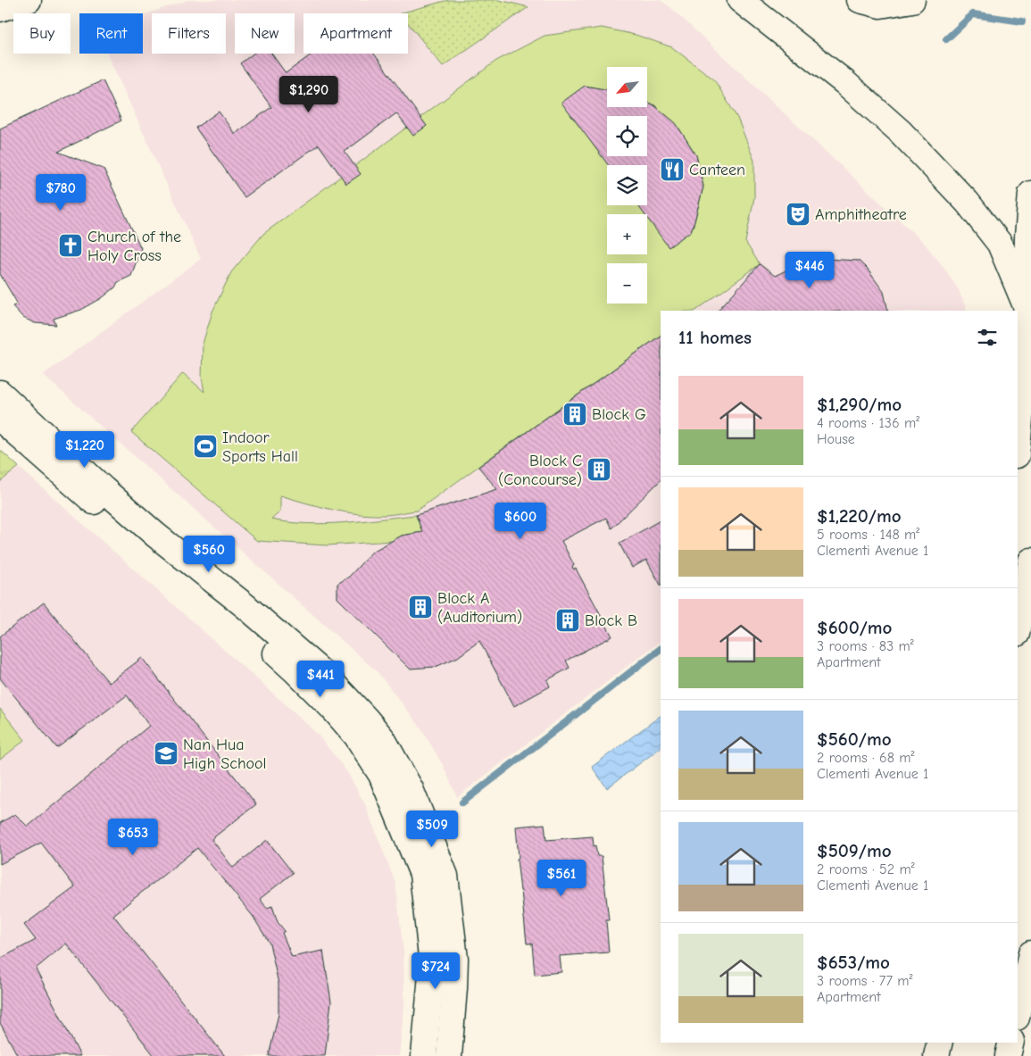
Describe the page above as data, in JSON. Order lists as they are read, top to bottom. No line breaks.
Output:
{"places":{"restaurant":["Canteen"],"theatre":["Amphitheatre"],"church":["Church of the Holy Cross"],"building":["Block G","Block C (Concourse)","Block A (Auditorium)","Block B"],"sports":["Indoor Sports Hall"],"school or university":["Nan Hua High School"]},"north":"bottom left","page":{"chip":["Buy","Rent","Filters","New","Apartment"],"map_buttons":["+","−"],"price":["$1,290","$780","$446","$1,220","$600","$560","$441","$509","$653","$561","$724"],"heading":"11 homes","list":[{"name":"$1,290/mo","note":"4 rooms · 136 m² · House"},{"name":"$1,220/mo","note":"5 rooms · 148 m² · Clementi Avenue 1"},{"name":"$600/mo","note":"3 rooms · 83 m² · Apartment"},{"name":"$560/mo","note":"2 rooms · 68 m² · Clementi Avenue 1"},{"name":"$509/mo","note":"2 rooms · 52 m² · Clementi Avenue 1"},{"name":"$653/mo","note":"3 rooms · 77 m² · Apartment"}]}}
